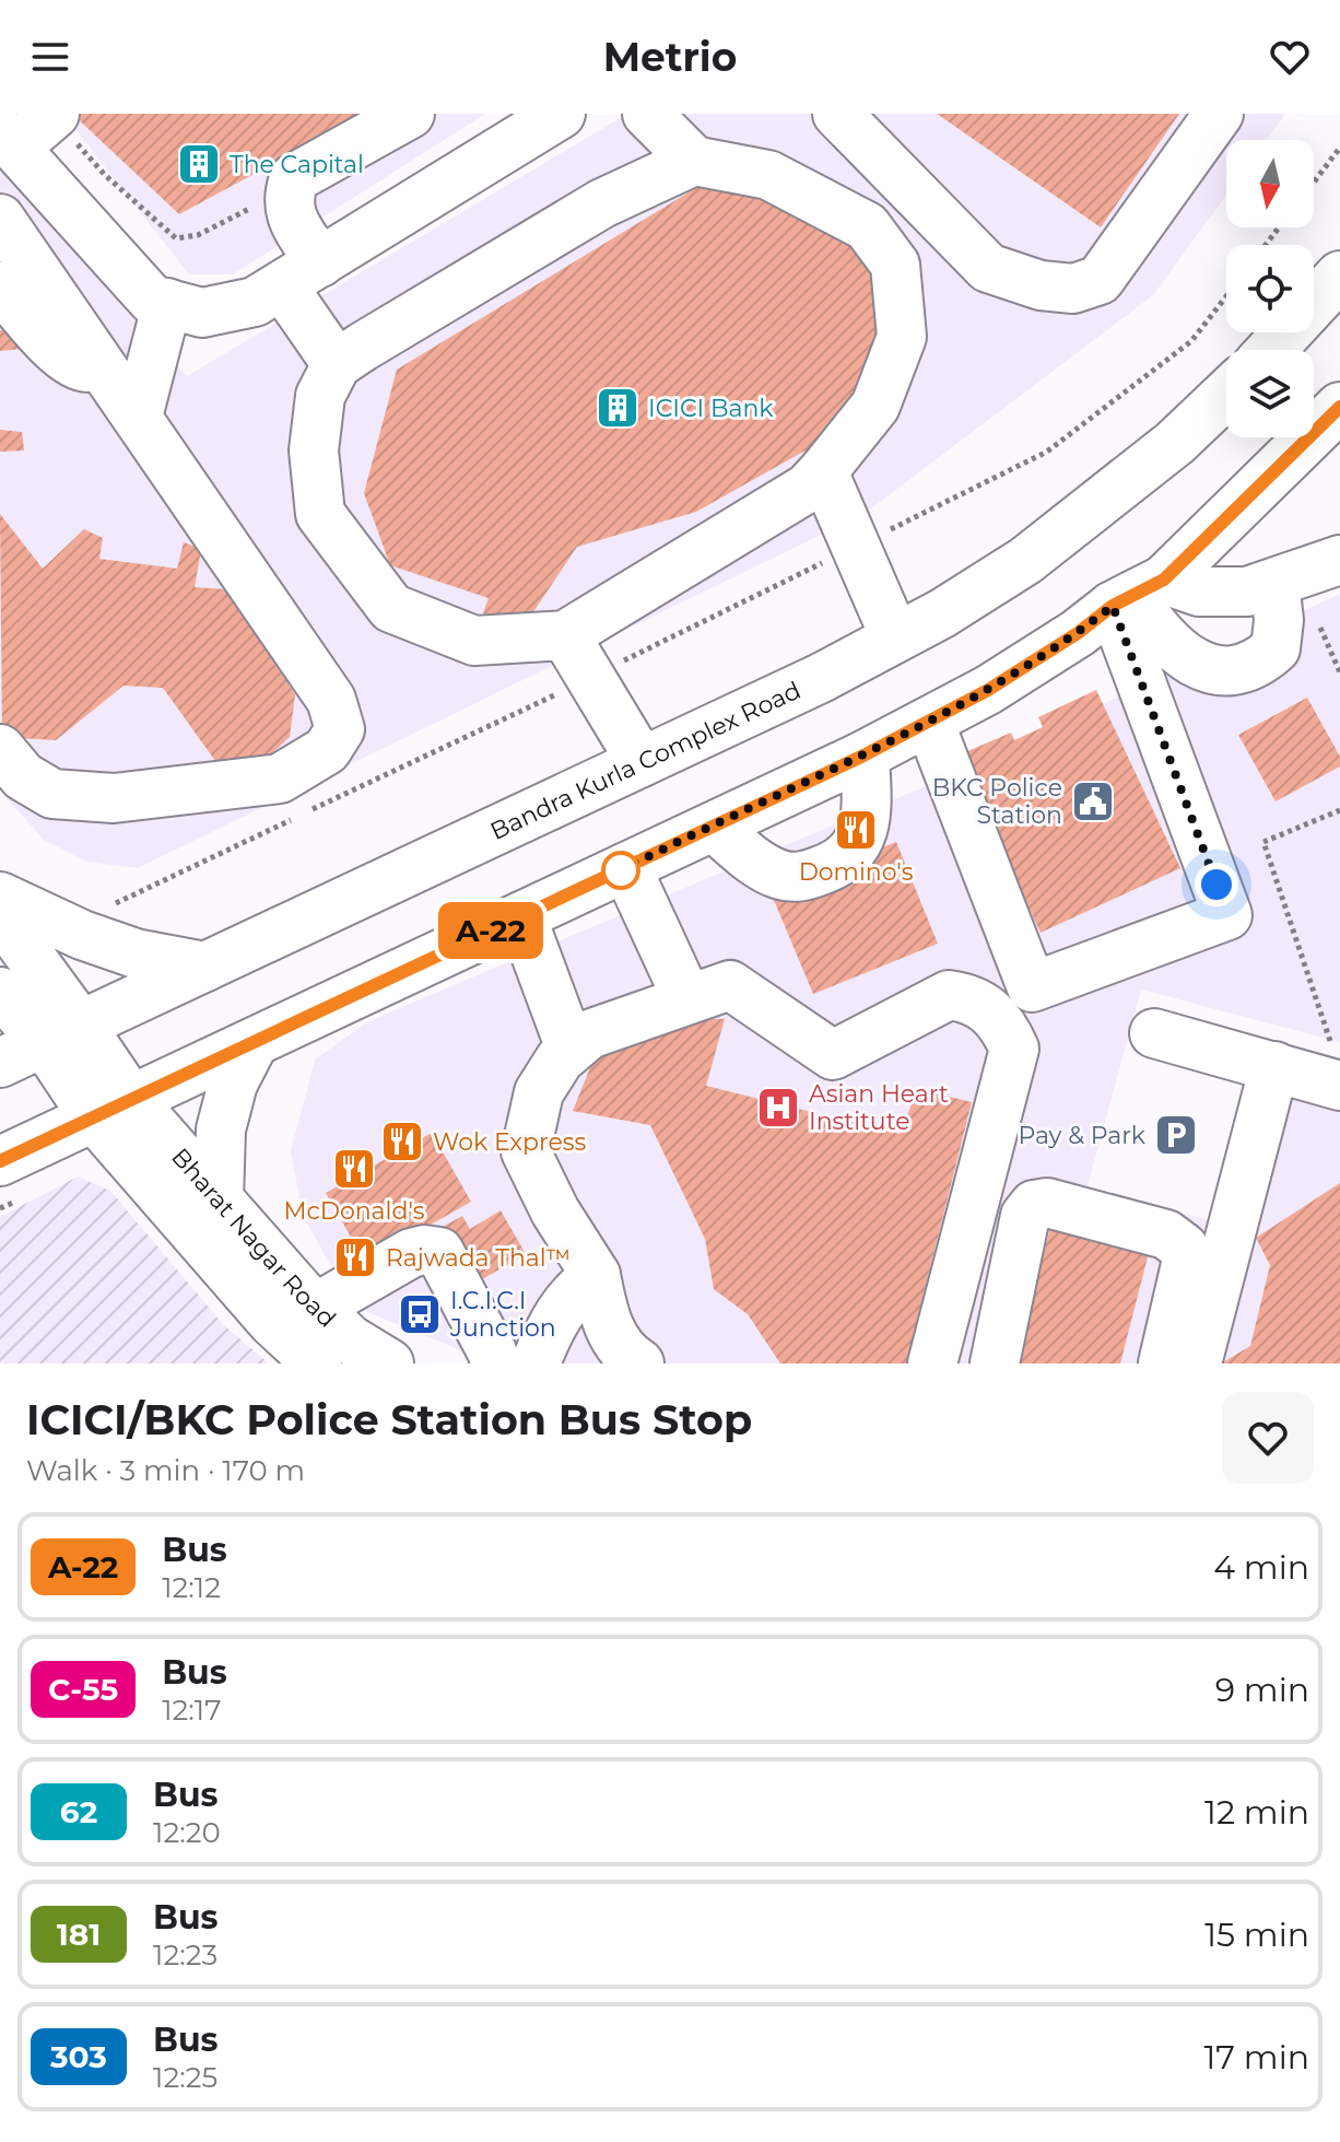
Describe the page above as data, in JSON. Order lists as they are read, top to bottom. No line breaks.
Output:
{"streets":{"main road":["Bandra Kurla Complex Road","Bharat Nagar Road"]},"places":{"building":["The Capital","ICICI Bank"],"public building":["BKC Police Station"],"restaurant":["Domino's","Wok Express","McDonald's","Rajwada Thal™"],"hospital":["Asian Heart Institute"],"parking":["Pay & Park"],"bus stop":["I.C.I.C.I Junction"]},"lines":["bus line A-22"],"north":"bottom","page":{"header":"Metrio","on_map":"A-22","heading":["ICICI/BKC Police Station Bus Stop","Walk · 3 min · 170 m"],"list":[{"mark":"A-22","name":"Bus","note":"12:12","value":"4 min"},{"mark":"C-55","name":"Bus","note":"12:17","value":"9 min"},{"mark":"62","name":"Bus","note":"12:20","value":"12 min"},{"mark":"181","name":"Bus","note":"12:23","value":"15 min"},{"mark":"303","name":"Bus","note":"12:25","value":"17 min"}]}}
